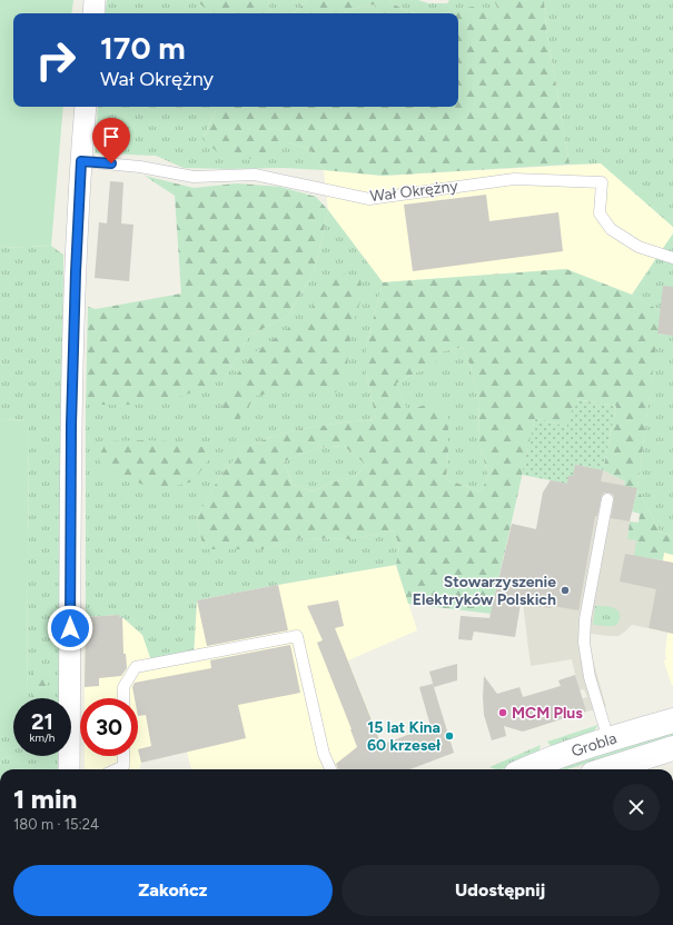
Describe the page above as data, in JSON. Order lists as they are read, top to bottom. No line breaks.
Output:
{"streets":{"main road":["Grobla"],"lane":["Wał Okrężny"]},"places":["Stowarzyszenie Elektryków Polskich","MCM Plus","15 lat Kina 60 krzeseł"],"page":{"turn":["170 m","Wał Okrężny"],"speed":"21 km/h","limit":"30","heading":["1 min","180 m · 15:24"],"buttons":["Zakończ","Udostępnij"]}}
